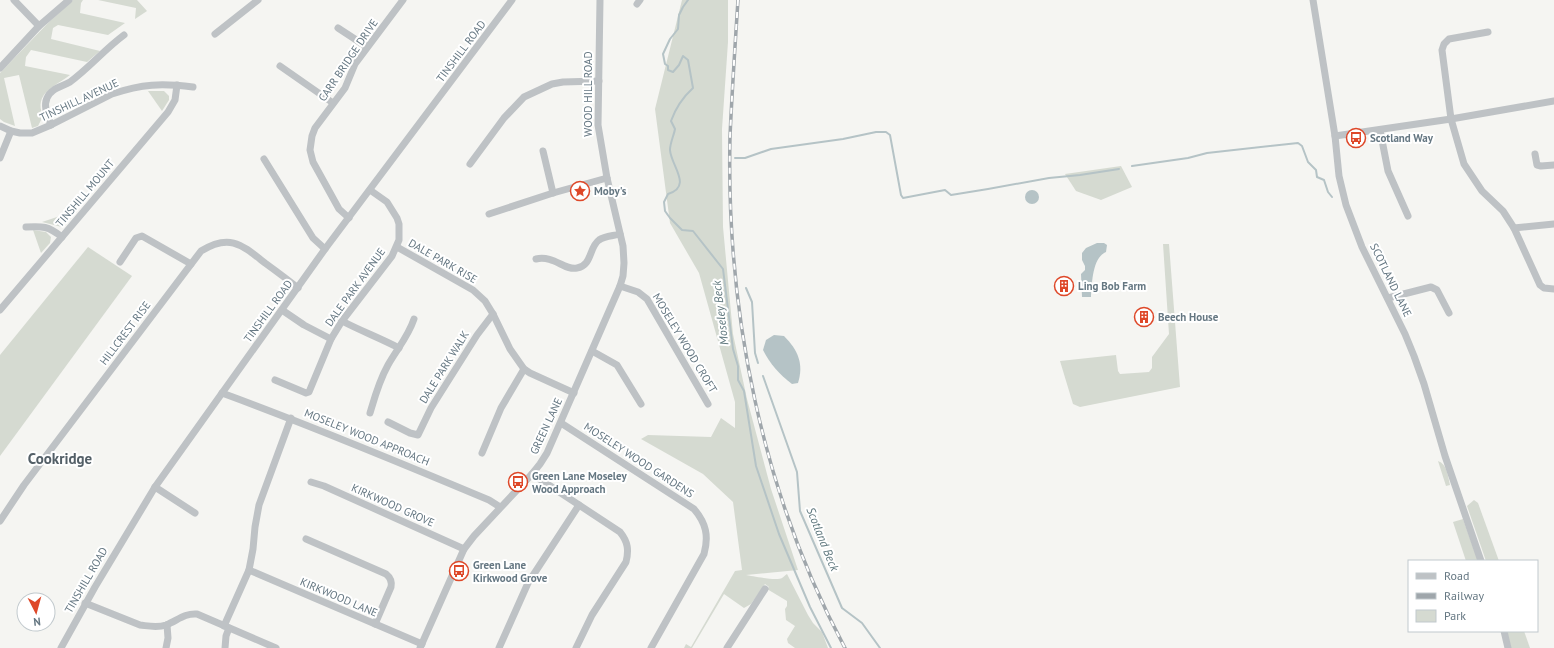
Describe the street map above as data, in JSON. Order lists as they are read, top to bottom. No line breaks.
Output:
{"streets":{"street":["TINSHILL ROAD","CARR BRIDGE DRIVE","WOOD HILL ROAD","TINSHILL AVENUE","TINSHILL MOUNT","DALE PARK RISE","SCOTLAND LANE","DALE PARK AVENUE","HILLCREST RISE","MOSELEY WOOD CROFT","DALE PARK WALK","GREEN LANE","MOSELEY WOOD APPROACH","MOSELEY WOOD GARDENS","KIRKWOOD GROVE","KIRKWOOD LANE"]},"crossings":[["TINSHILL ROAD","CARR BRIDGE DRIVE"],["TINSHILL ROAD","DALE PARK AVENUE"],["TINSHILL ROAD","HILLCREST RISE"],["TINSHILL ROAD","MOSELEY WOOD APPROACH"],["WOOD HILL ROAD","GREEN LANE"],["TINSHILL AVENUE","TINSHILL MOUNT"],["DALE PARK RISE","DALE PARK AVENUE"],["DALE PARK RISE","DALE PARK WALK"],["DALE PARK RISE","GREEN LANE"],["MOSELEY WOOD CROFT","GREEN LANE"],["GREEN LANE","MOSELEY WOOD APPROACH"],["GREEN LANE","MOSELEY WOOD GARDENS"],["GREEN LANE","KIRKWOOD GROVE"],["GREEN LANE","KIRKWOOD LANE"]],"districts":["Cookridge"],"water":["Moseley Beck","Scotland Beck"],"places":{"bus stop":["Scotland Way","Green Lane Moseley Wood Approach","Green Lane Kirkwood Grove"],"place":["Moby's"],"building":["Ling Bob Farm","Beech House"]},"legend":["Road","Railway","Park"],"north":"bottom"}
